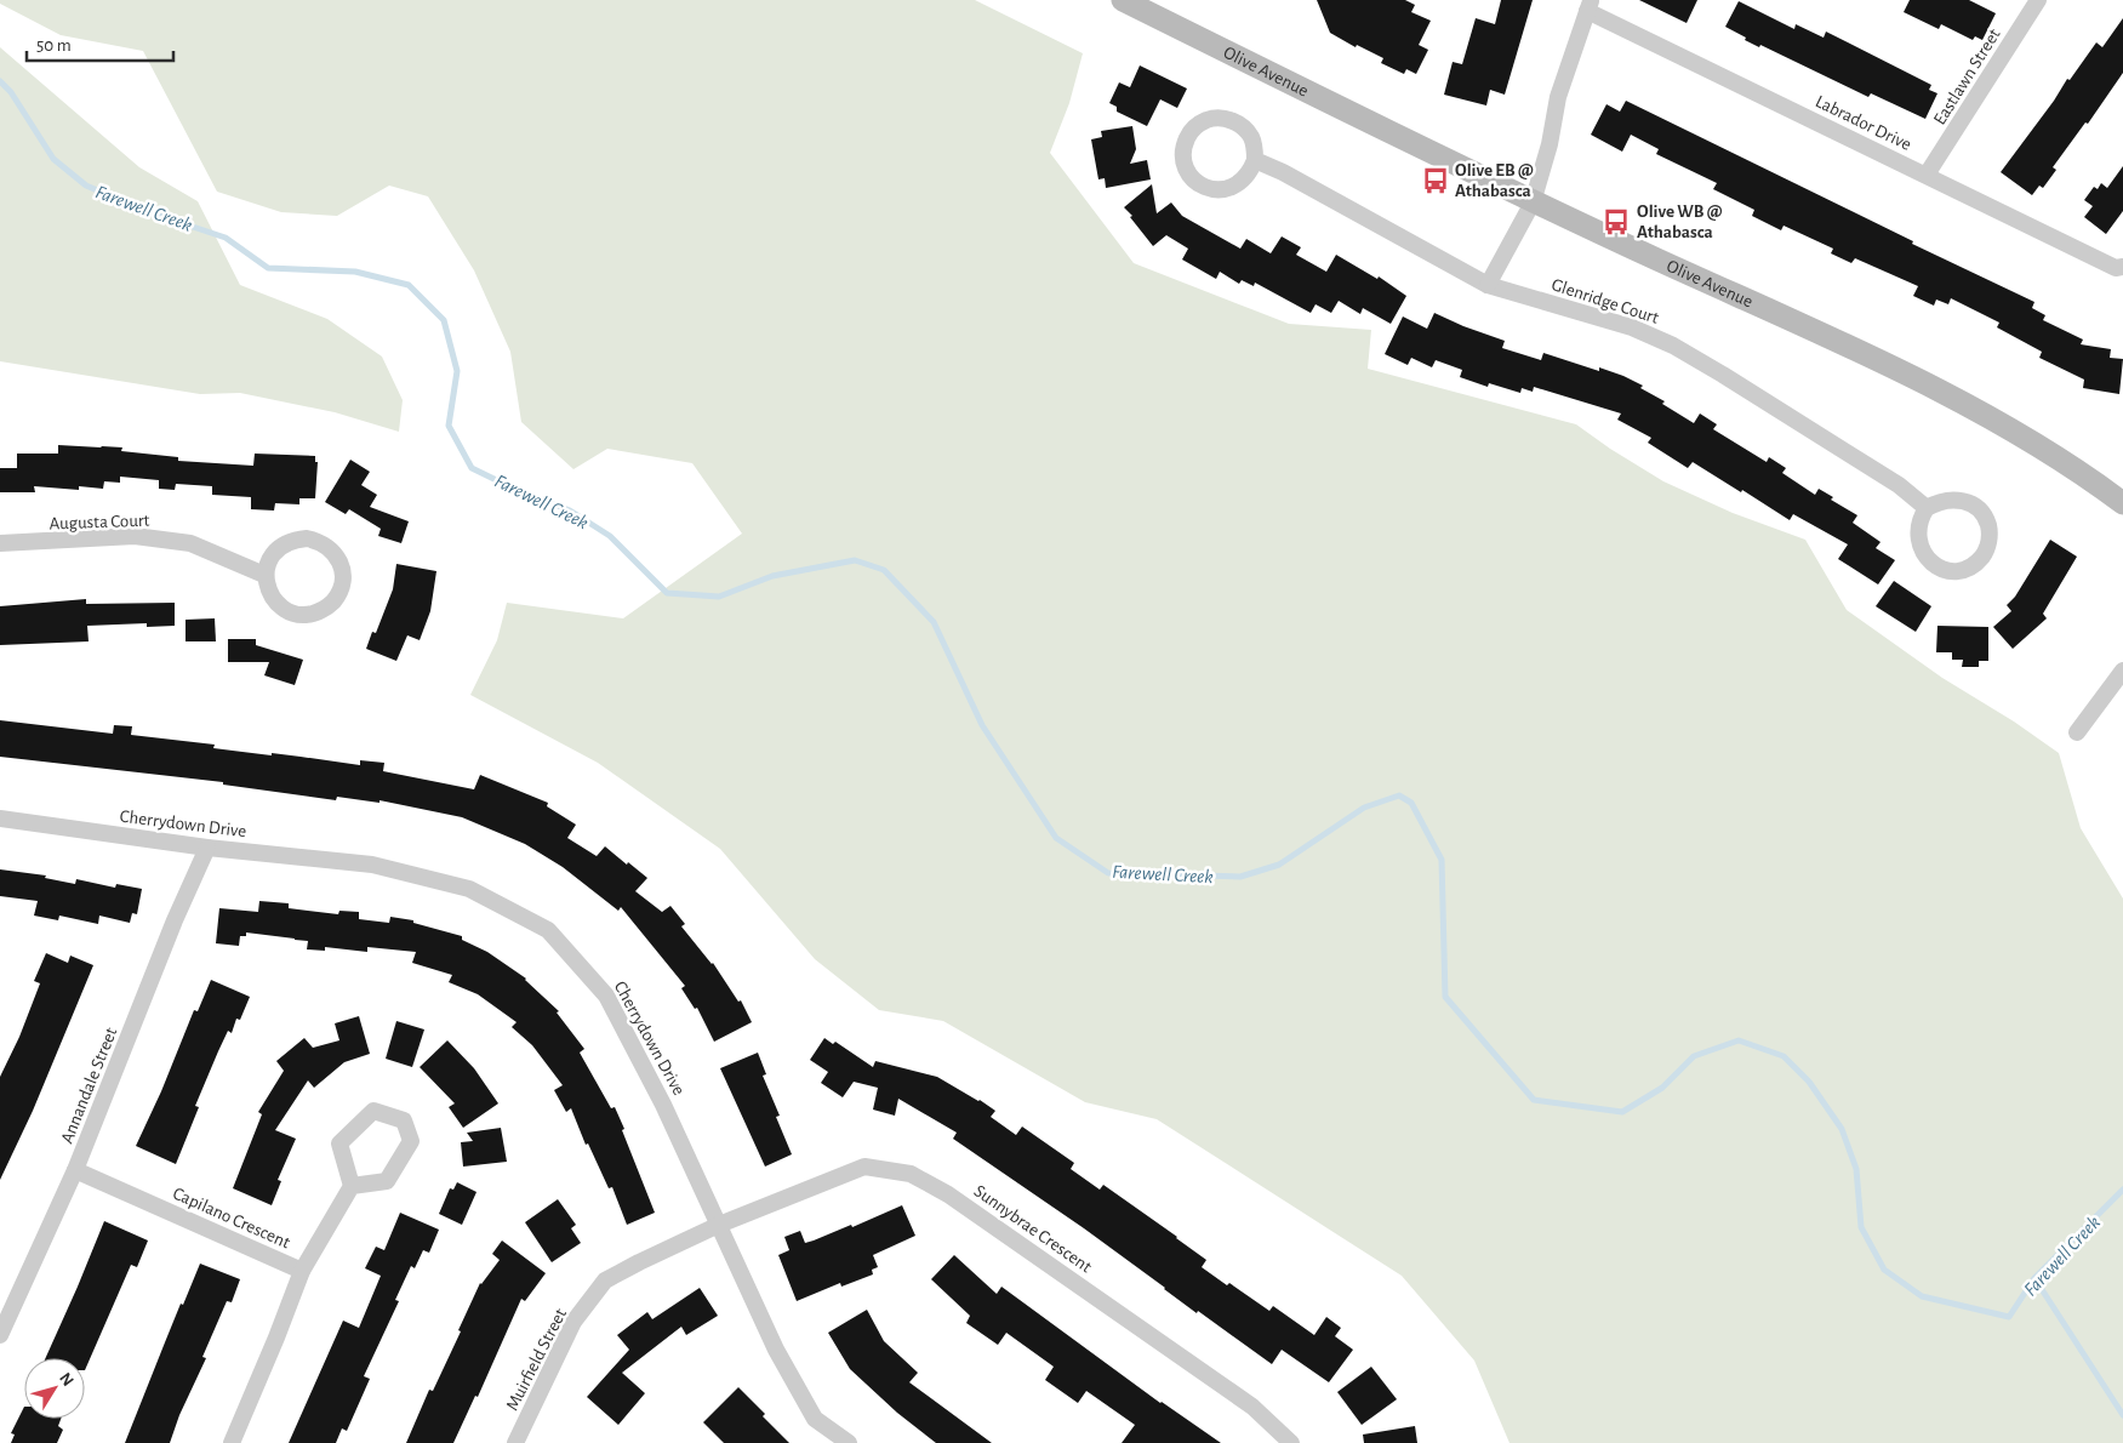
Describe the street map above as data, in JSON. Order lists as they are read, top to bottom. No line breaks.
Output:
{"streets":{"main road":["Olive Avenue"],"street":["Eastlawn Street","Labrador Drive","Glenridge Court","Augusta Court","Cherrydown Drive","Annandale Street","Capilano Crescent","Sunnybrae Crescent","Muirfield Street"]},"crossings":[["Eastlawn Street","Labrador Drive"],["Cherrydown Drive","Annandale Street"],["Cherrydown Drive","Sunnybrae Crescent"],["Cherrydown Drive","Muirfield Street"],["Annandale Street","Capilano Crescent"],["Sunnybrae Crescent","Muirfield Street"]],"water":["Farewell Creek"],"places":{"bus stop":["Olive EB @ Athabasca","Olive WB @ Athabasca"]},"scale_bar":"50 m","north":"top right"}
